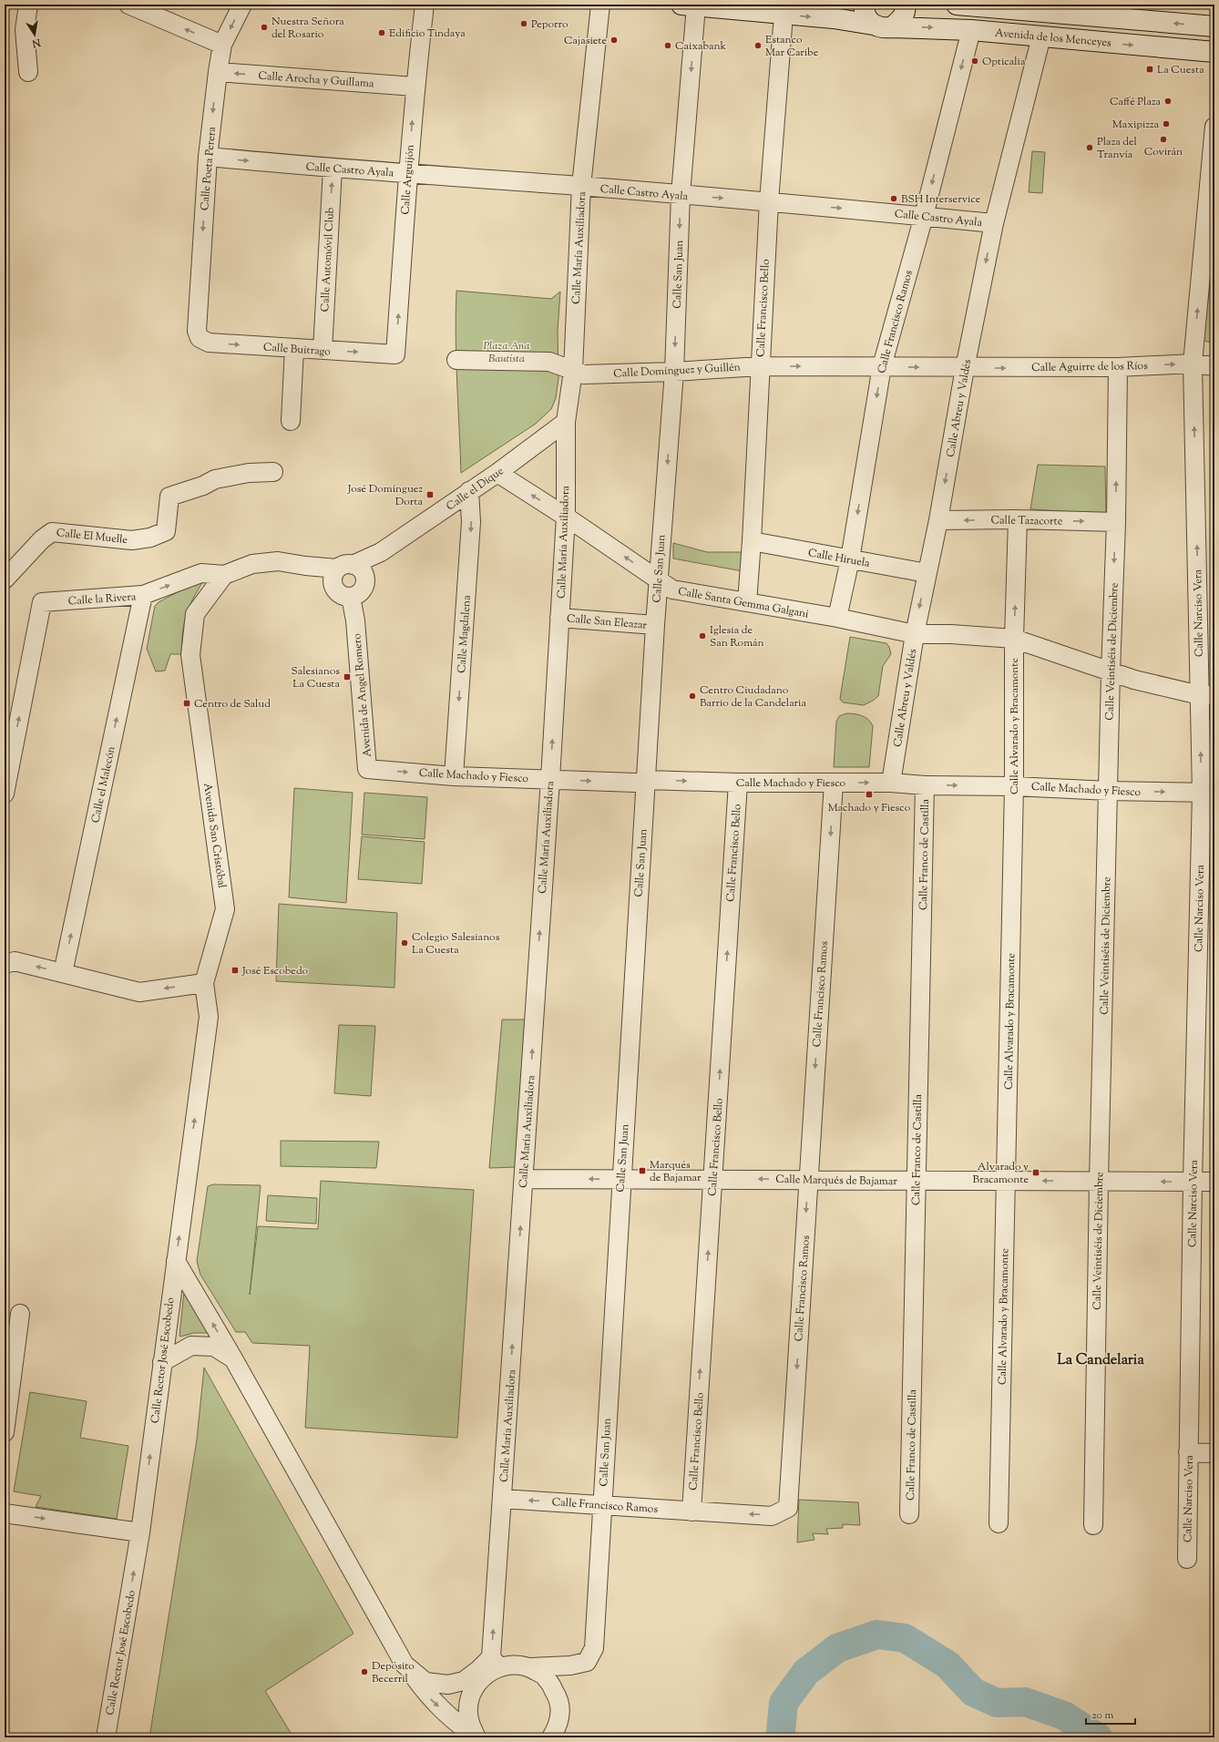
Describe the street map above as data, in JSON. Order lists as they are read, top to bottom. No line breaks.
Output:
{"streets":{"main road":["Avenida de los Menceyes"],"street":["Calle Arocha y Guillama","Calle Poeta Perera","Calle Castro Ayala","Calle Arguijón","Calle María Auxiliadora","Calle Automóvil Club","Calle San Juan","Calle Francisco Bello","Calle Francisco Ramos","Calle Buitrago","Calle Aguirre de los Ríos","Calle Domínguez y Guillén","Calle Abreu y Valdés","Calle el Dique","Calle Tazacorte","Calle El Muelle","Calle Hiruela","Calle la Rivera","Calle Santa Gemma Galgani","Calle Narciso Vera","Calle San Eleazar","Calle Magdalena","Calle Veintiséis de Diciembre","Avenida de Angel Romero","Calle Alvarado y Bracamonte","Calle Machado y Fiesco","Calle el Malecón","Avenida San Cristóbal","Calle Franco de Castilla","Calle Marqués de Bajamar","Calle Rector José Escobedo"]},"crossings":[["Avenida de los Menceyes","Calle San Juan"],["Avenida de los Menceyes","Calle Francisco Bello"],["Avenida de los Menceyes","Calle Francisco Ramos"],["Avenida de los Menceyes","Calle Abreu y Valdés"],["Calle Arocha y Guillama","Calle Poeta Perera"],["Calle Arocha y Guillama","Calle Arguijón"],["Calle Poeta Perera","Calle Castro Ayala"],["Calle Poeta Perera","Calle Buitrago"],["Calle Castro Ayala","Calle Arguijón"],["Calle Castro Ayala","Calle María Auxiliadora"],["Calle Castro Ayala","Calle Automóvil Club"],["Calle Castro Ayala","Calle San Juan"],["Calle Castro Ayala","Calle Francisco Bello"],["Calle Castro Ayala","Calle Francisco Ramos"],["Calle Castro Ayala","Calle Abreu y Valdés"],["Calle Arguijón","Calle Buitrago"],["Calle María Auxiliadora","Calle Francisco Ramos"],["Calle María Auxiliadora","Calle Domínguez y Guillén"],["Calle María Auxiliadora","Calle el Dique"],["Calle María Auxiliadora","Calle Santa Gemma Galgani"],["Calle María Auxiliadora","Calle San Eleazar"],["Calle María Auxiliadora","Calle Machado y Fiesco"],["Calle María Auxiliadora","Calle Marqués de Bajamar"],["Calle Automóvil Club","Calle Buitrago"],["Calle San Juan","Calle Francisco Ramos"],["Calle San Juan","Calle Domínguez y Guillén"],["Calle San Juan","Calle Santa Gemma Galgani"],["Calle San Juan","Calle San Eleazar"],["Calle San Juan","Calle Machado y Fiesco"],["Calle San Juan","Calle Marqués de Bajamar"],["Calle Francisco Bello","Calle Francisco Ramos"],["Calle Francisco Bello","Calle Domínguez y Guillén"],["Calle Francisco Bello","Calle Hiruela"],["Calle Francisco Bello","Calle Santa Gemma Galgani"],["Calle Francisco Bello","Calle Machado y Fiesco"],["Calle Francisco Bello","Calle Marqués de Bajamar"],["Calle Francisco Ramos","Calle Domínguez y Guillén"],["Calle Francisco Ramos","Calle Hiruela"],["Calle Francisco Ramos","Calle Santa Gemma Galgani"],["Calle Francisco Ramos","Calle Machado y Fiesco"],["Calle Francisco Ramos","Calle Marqués de Bajamar"],["Calle Aguirre de los Ríos","Calle Domínguez y Guillén"],["Calle Aguirre de los Ríos","Calle Abreu y Valdés"],["Calle Aguirre de los Ríos","Calle Narciso Vera"],["Calle Aguirre de los Ríos","Calle Veintiséis de Diciembre"],["Calle Domínguez y Guillén","Calle Abreu y Valdés"],["Calle Abreu y Valdés","Calle Tazacorte"],["Calle Abreu y Valdés","Calle Hiruela"],["Calle Abreu y Valdés","Calle Santa Gemma Galgani"],["Calle Abreu y Valdés","Calle Machado y Fiesco"],["Calle el Dique","Calle Santa Gemma Galgani"],["Calle el Dique","Calle Magdalena"],["Calle el Dique","Avenida de Angel Romero"],["Calle Tazacorte","Calle Veintiséis de Diciembre"],["Calle Tazacorte","Calle Alvarado y Bracamonte"],["Calle la Rivera","Calle el Malecón"],["Calle la Rivera","Avenida San Cristóbal"],["Calle Santa Gemma Galgani","Calle Narciso Vera"],["Calle Santa Gemma Galgani","Calle Veintiséis de Diciembre"],["Calle Santa Gemma Galgani","Calle Alvarado y Bracamonte"],["Calle Narciso Vera","Calle Machado y Fiesco"],["Calle Narciso Vera","Calle Marqués de Bajamar"],["Calle Magdalena","Calle Machado y Fiesco"],["Calle Veintiséis de Diciembre","Calle Machado y Fiesco"],["Calle Veintiséis de Diciembre","Calle Marqués de Bajamar"],["Avenida de Angel Romero","Calle Machado y Fiesco"],["Calle Alvarado y Bracamonte","Calle Machado y Fiesco"],["Calle Alvarado y Bracamonte","Calle Marqués de Bajamar"],["Calle Machado y Fiesco","Calle Franco de Castilla"],["Avenida San Cristóbal","Calle Rector José Escobedo"],["Calle Franco de Castilla","Calle Marqués de Bajamar"]],"one_way":["Calle Arocha y Guillama","Calle Poeta Perera","Calle Castro Ayala","Calle Arguijón","Calle María Auxiliadora","Calle Automóvil Club","Calle Francisco Bello","Calle Francisco Ramos","Calle Buitrago","Calle Aguirre de los Ríos","Calle Domínguez y Guillén","Calle Abreu y Valdés","Calle la Rivera","Calle Narciso Vera","Calle Magdalena","Calle Machado y Fiesco","Calle el Malecón","Calle Marqués de Bajamar","Calle Rector José Escobedo"],"districts":["La Candelaria"],"parks":["Plaza Ana Bautista"],"places":{"other":["Peporro","Nuestra Señora del Rosario","Edificio Tindaya","Cajasiete","Caixabank","Estanco Mar Caribe","Opticalia","Caffé Plaza","Maxipizza","Covirán","Plaza del Tranvía","BSH Interservice","Iglesia de San Román","Centro Ciudadano Barrio de la Candelaria","Colegio Salesianos La Cuesta","Depósito Becerril"],"transit":["La Cuesta","José Domínguez Dorta","Salesianos La Cuesta","Centro de Salud","Machado y Fiesco","José Escobedo","Marqués de Bajamar","Alvarado y Bracamonte"]},"scale_bar":"20 m","north":"bottom"}
